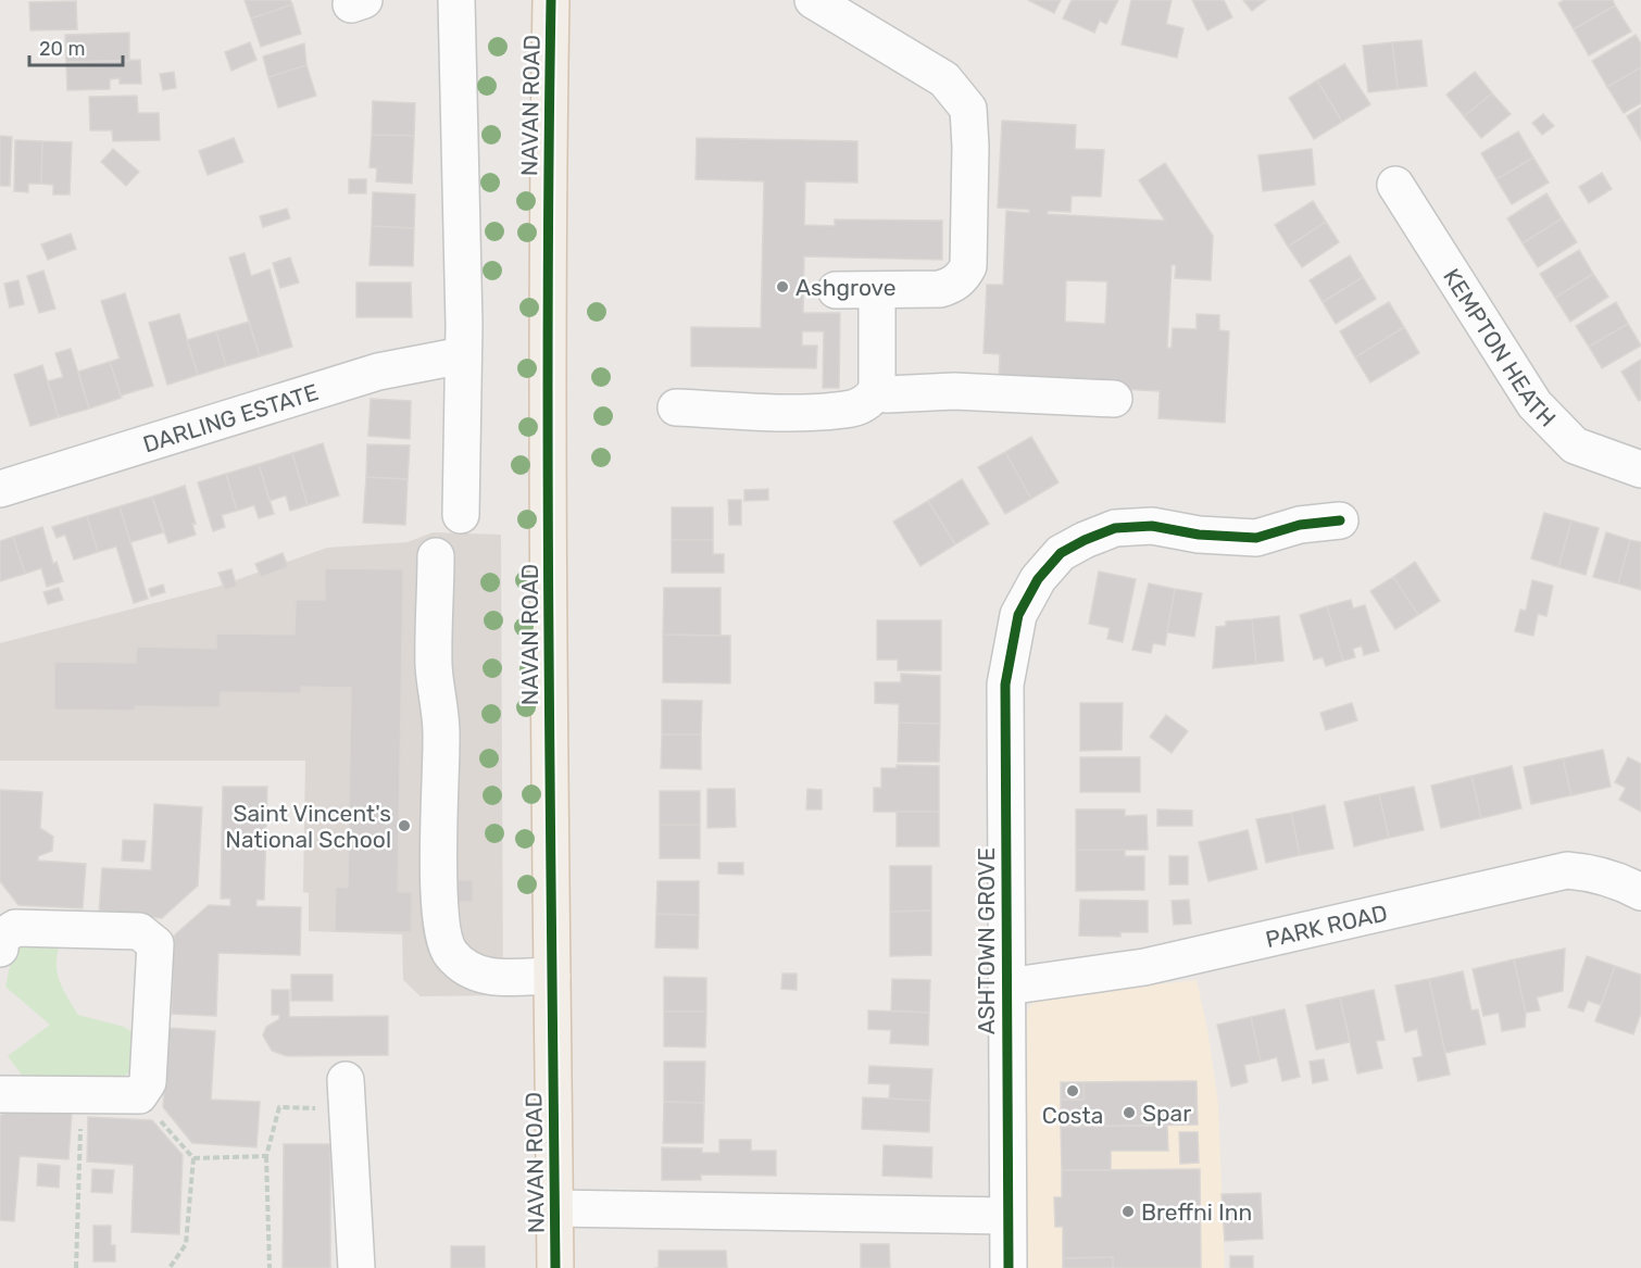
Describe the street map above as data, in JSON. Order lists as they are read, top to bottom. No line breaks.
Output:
{"streets":{"main road":["NAVAN ROAD"],"street":["KEMPTON HEATH","DARLING ESTATE","PARK ROAD","ASHTOWN GROVE"]},"crossings":[["PARK ROAD","ASHTOWN GROVE"]],"places":["Ashgrove","Saint Vincent's National School","Costa","Spar","Breffni Inn"],"scale_bar":"20 m"}
